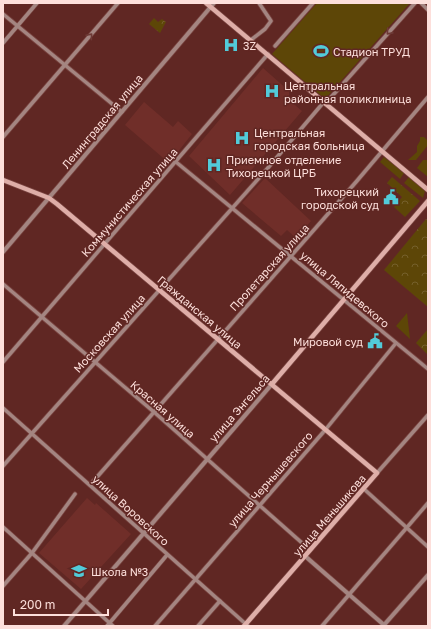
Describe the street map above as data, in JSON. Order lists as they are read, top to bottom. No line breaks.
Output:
{"streets":{"main road":["Гражданская улица","улица Энгельса","улица Меньшикова"],"street":["Ленинградская улица","Коммунистическая улица","Пролетарская улица","улица Ляпидевского","Московская улица","Красная улица","улица Чернышевского","улица Воровского"]},"crossings":[["Ленинградская улица","Гражданская улица"],["Коммунистическая улица","улица Ляпидевского"],["Коммунистическая улица","Гражданская улица"],["Коммунистическая улица","Красная улица"],["Пролетарская улица","улица Ляпидевского"],["Пролетарская улица","Гражданская улица"],["Пролетарская улица","Красная улица"],["Пролетарская улица","улица Воровского"],["улица Ляпидевского","Московская улица"],["улица Ляпидевского","улица Энгельса"],["улица Ляпидевского","улица Чернышевского"],["Гражданская улица","Московская улица"],["Гражданская улица","улица Энгельса"],["Гражданская улица","улица Чернышевского"],["Гражданская улица","улица Меньшикова"],["Московская улица","Красная улица"],["Московская улица","улица Воровского"],["улица Энгельса","Красная улица"],["улица Энгельса","улица Воровского"],["Красная улица","улица Чернышевского"],["Красная улица","улица Меньшикова"],["улица Чернышевского","улица Воровского"],["улица Воровского","улица Меньшикова"]],"places":{"hospital":["3Z","Центральная районная поликлиница","Центральная городская больница","Приемное отделение Тихорецкой ЦРБ"],"sports":["Стадион ТРУД"],"public building":["Тихорецкий городской суд","Мировой суд"],"school or university":["Школа №3"]},"scale_bar":"200 m"}
